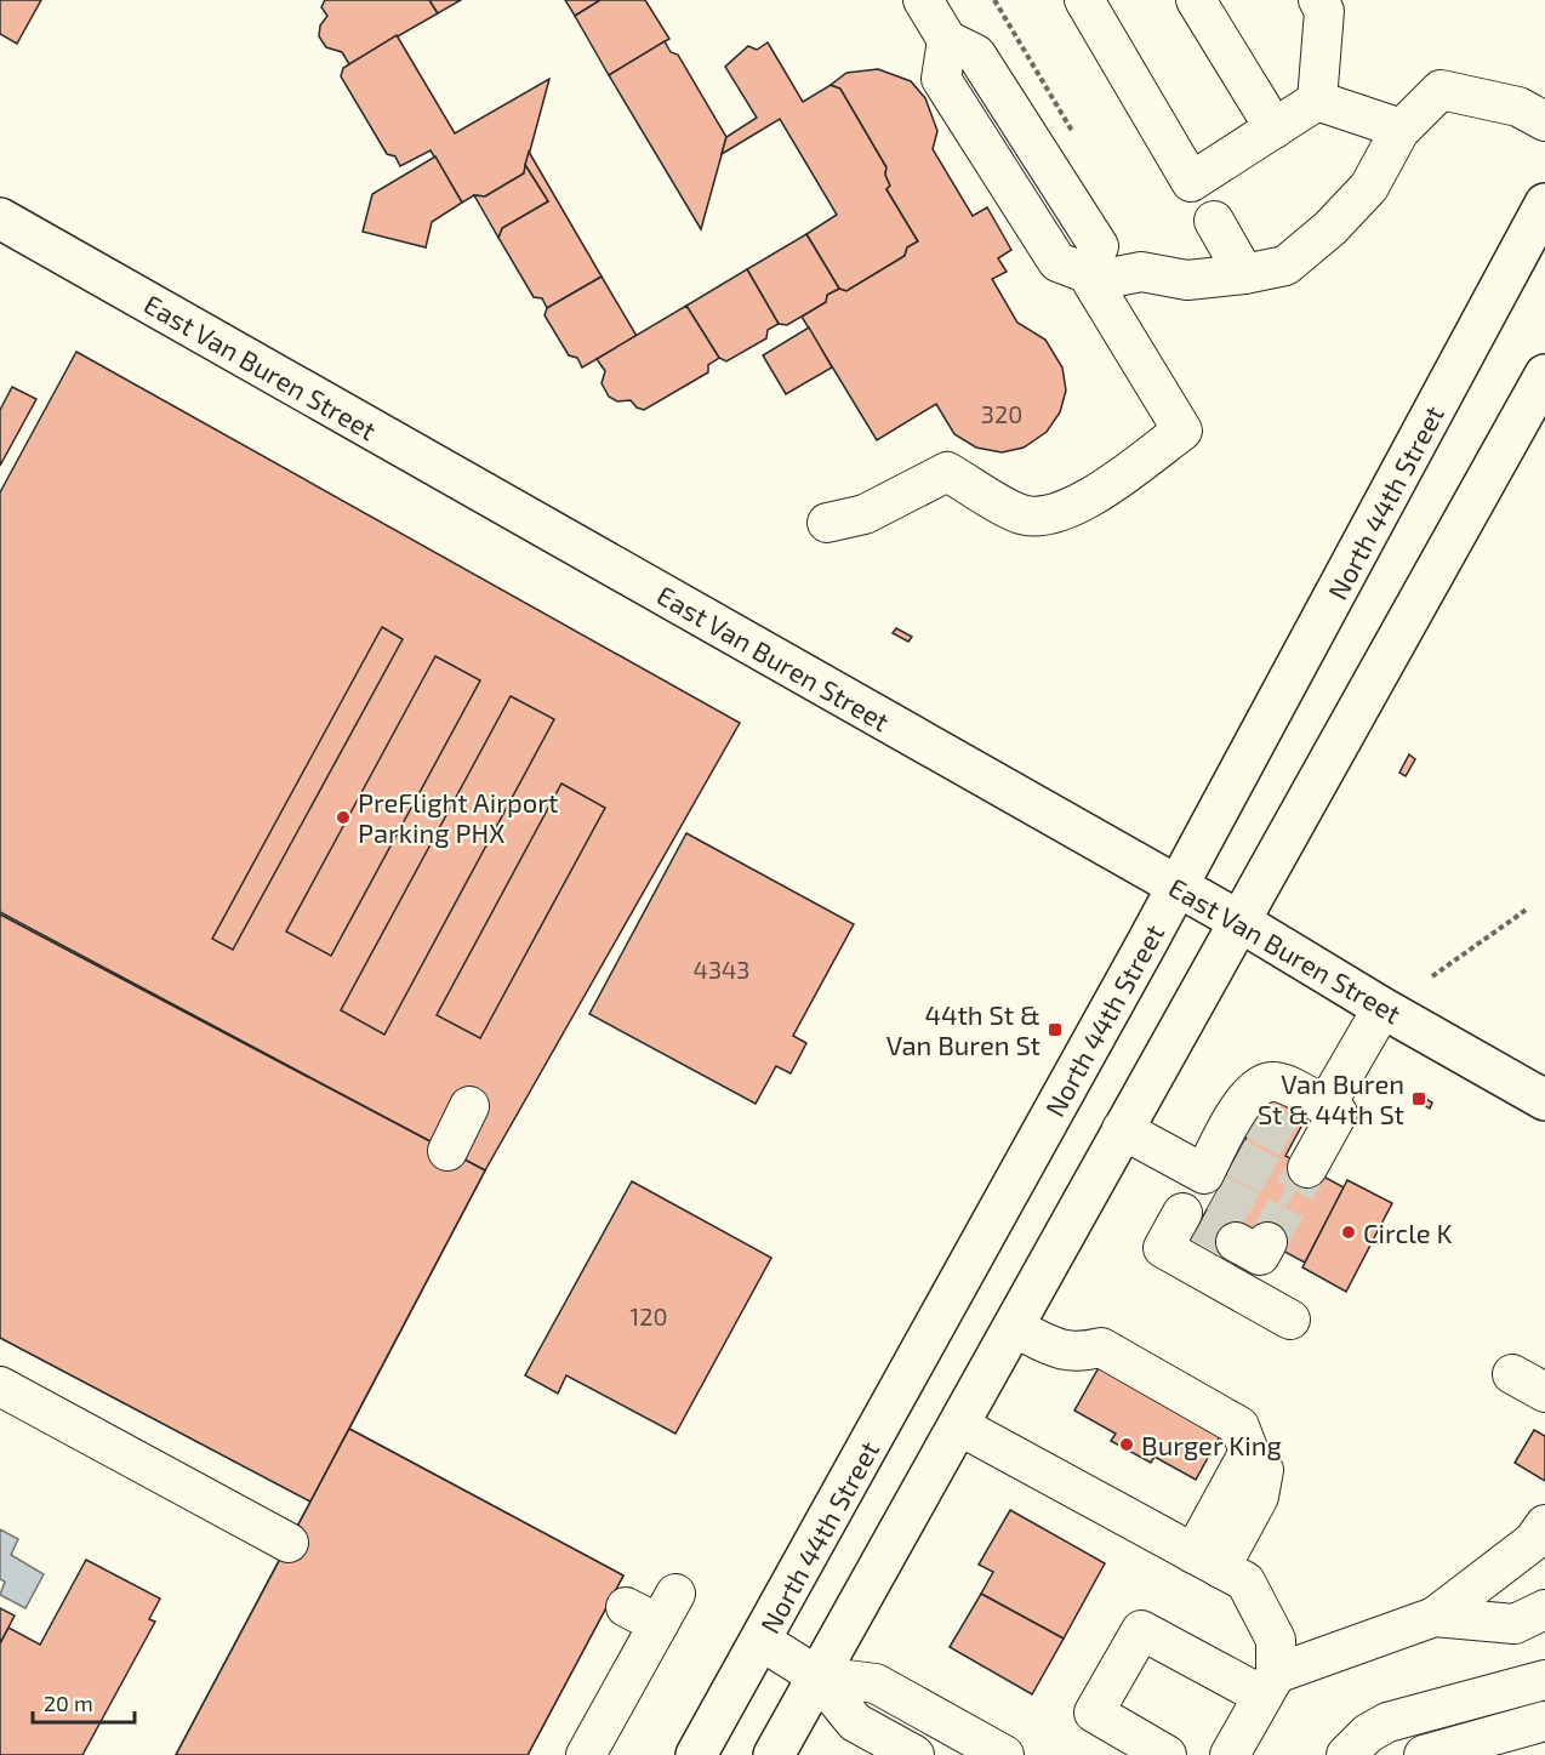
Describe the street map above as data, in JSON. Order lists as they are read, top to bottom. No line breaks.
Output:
{"streets":{"main road":["East Van Buren Street","North 44th Street"]},"crossings":[["East Van Buren Street","North 44th Street"]],"places":{"other":["PreFlight Airport Parking PHX","Circle K","Burger King"],"transit":["44th St & Van Buren St","Van Buren St & 44th St"]},"house_numbers":["320","4343","120"],"scale_bar":"20 m"}
